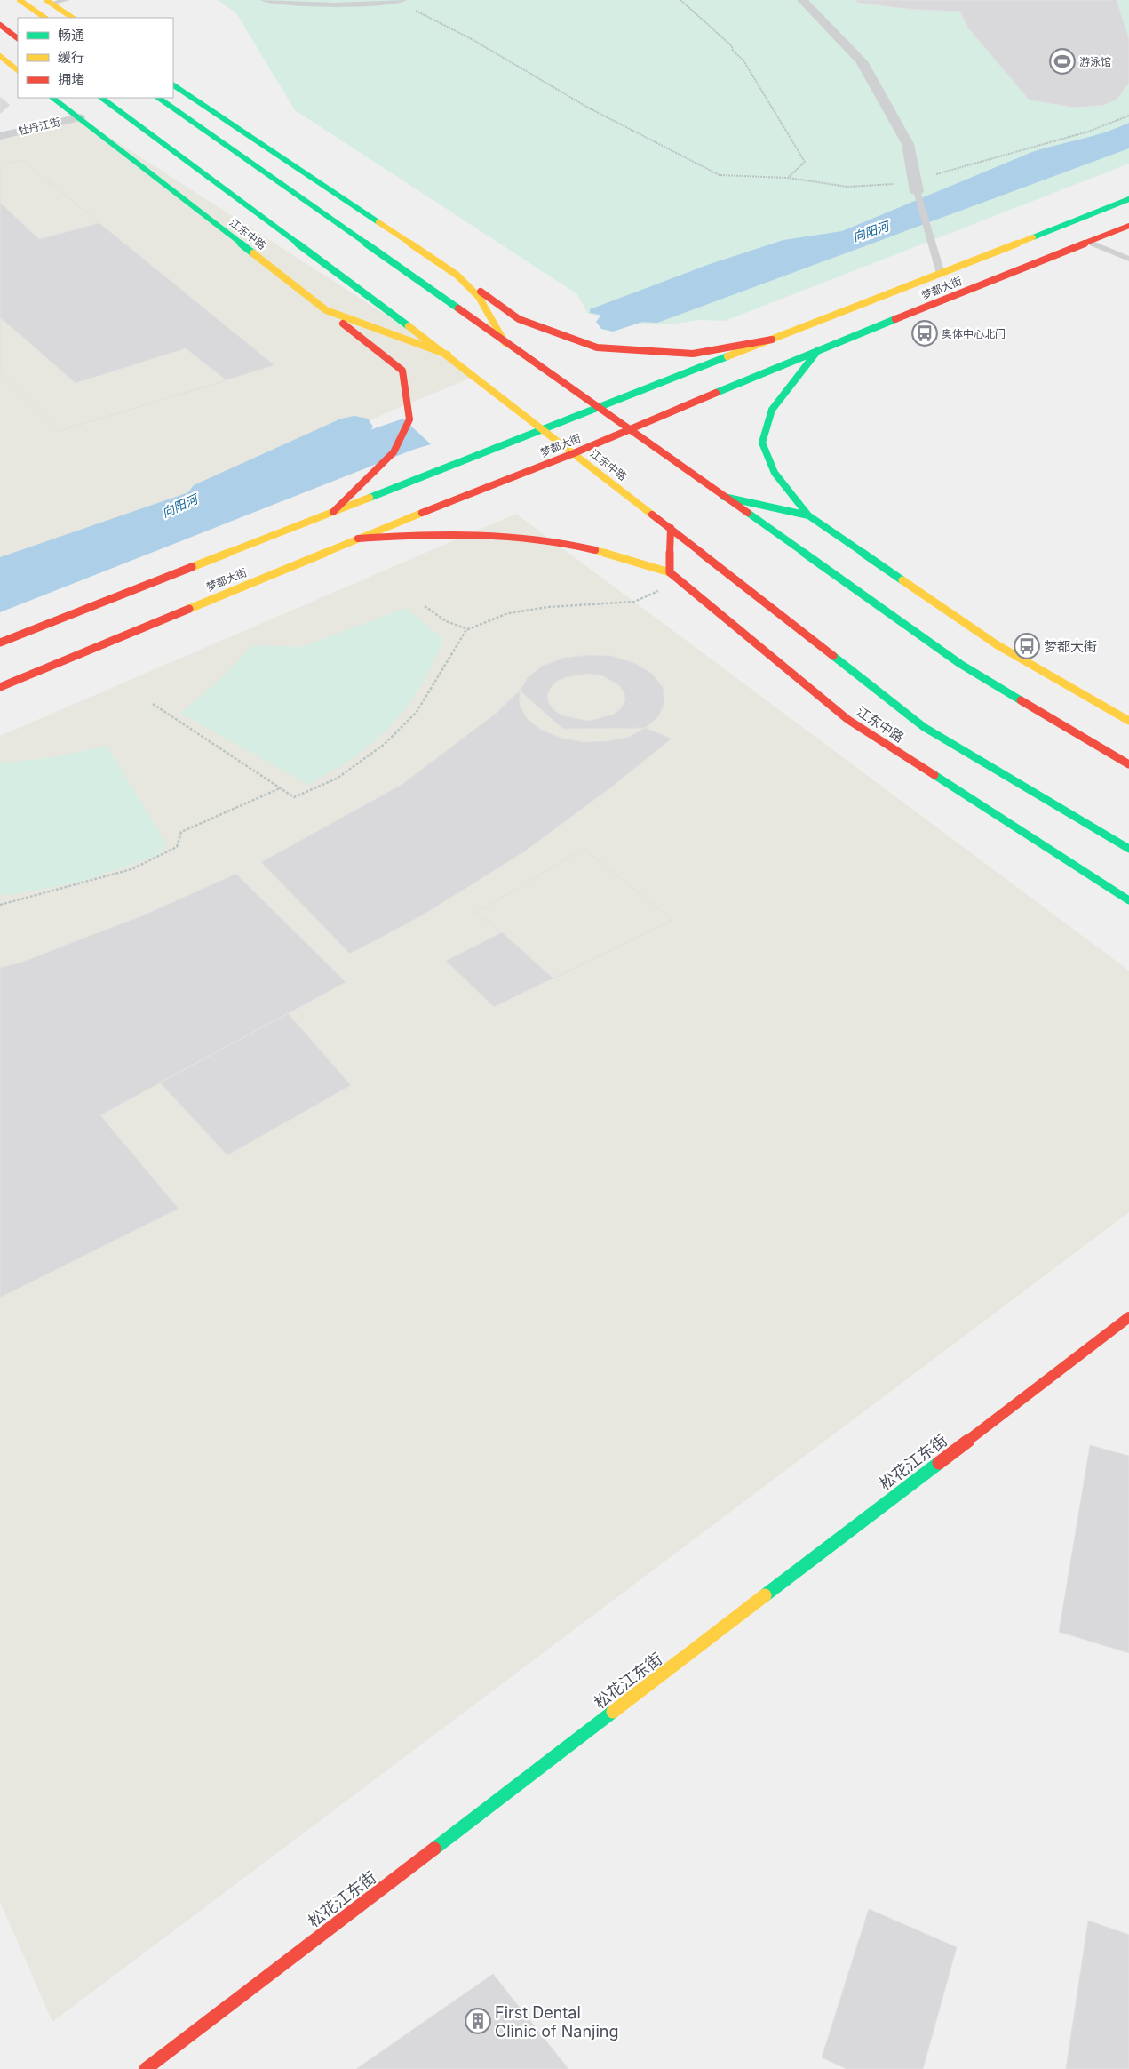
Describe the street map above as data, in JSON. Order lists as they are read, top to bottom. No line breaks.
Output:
{"streets":{"main road":["江东中路","梦都大街","松花江东街"],"street":["牡丹江街"]},"crossings":[["牡丹江街","江东中路"],["江东中路","梦都大街"]],"water":["向阳河"],"places":{"sports":["游泳馆"],"bus stop":["奥体中心北门","梦都大街"],"building":["First Dental Clinic of Nanjing"]},"legend":["畅通","缓行","拥堵"]}
